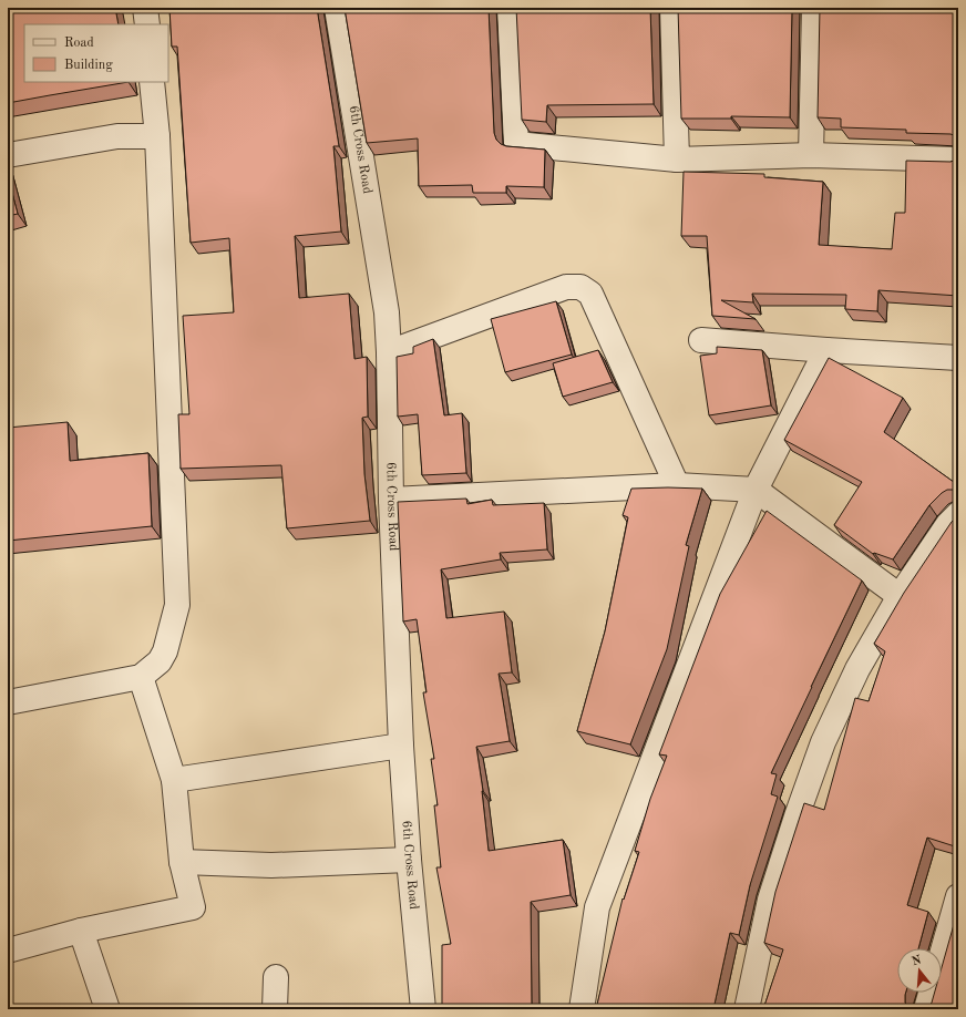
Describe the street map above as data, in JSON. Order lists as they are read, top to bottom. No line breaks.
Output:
{"streets":{"street":["6th Cross Road"]},"legend":["Road","Building"],"north":"top"}
